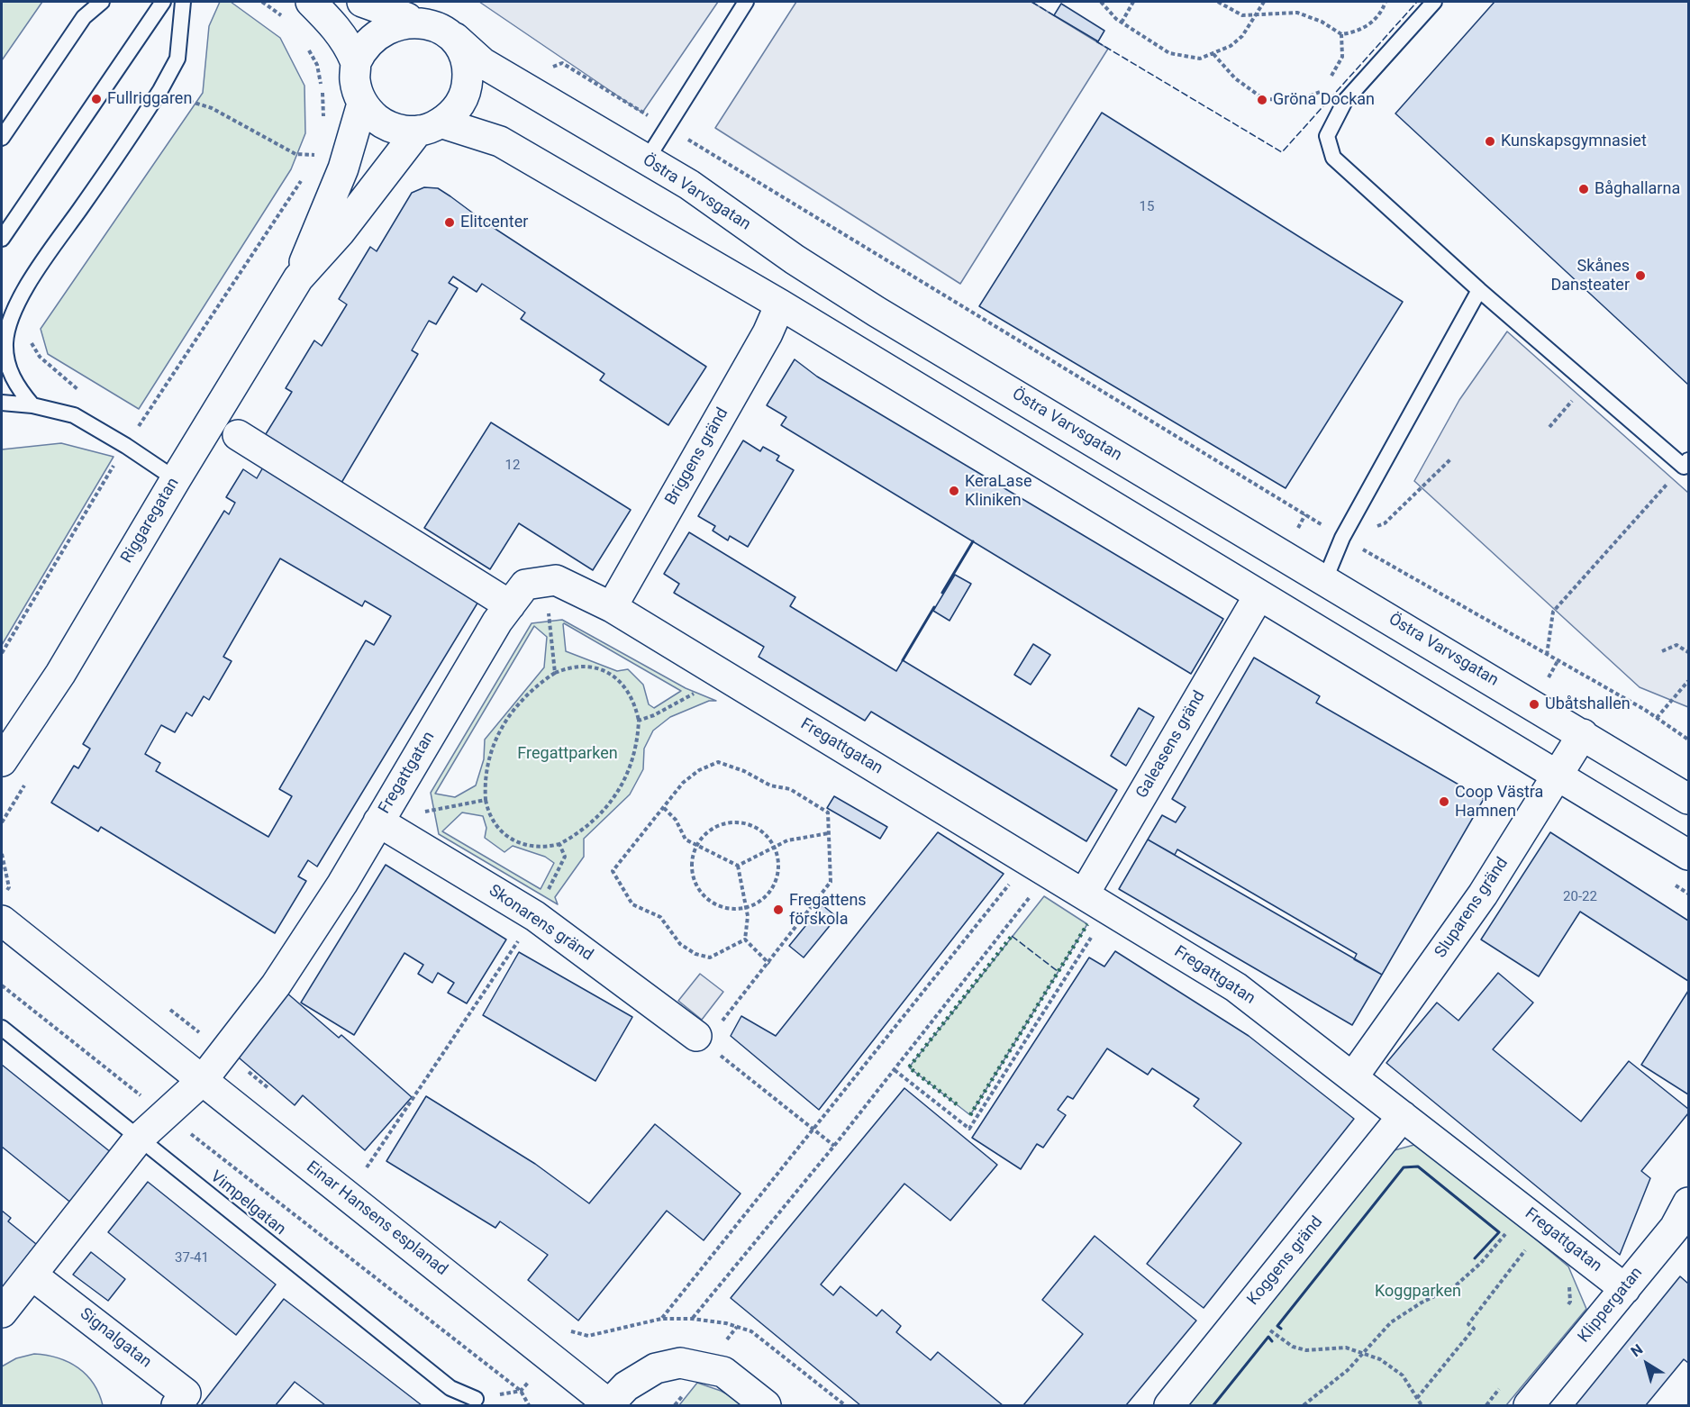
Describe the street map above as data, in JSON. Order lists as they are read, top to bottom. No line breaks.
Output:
{"streets":{"street":["Östra Varvsgatan","Briggens gränd","Riggaregatan","Galeasens gränd","Fregattgatan","Sluparens gränd","Skonarens gränd","Einar Hansens esplanad","Koggens gränd","Klippergatan","Signalgatan"],"lane":["Vimpelgatan"]},"crossings":[["Östra Varvsgatan","Riggaregatan"],["Östra Varvsgatan","Sluparens gränd"],["Briggens gränd","Fregattgatan"],["Galeasens gränd","Fregattgatan"],["Fregattgatan","Sluparens gränd"],["Fregattgatan","Skonarens gränd"],["Fregattgatan","Vimpelgatan"],["Fregattgatan","Einar Hansens esplanad"],["Fregattgatan","Koggens gränd"],["Fregattgatan","Klippergatan"]],"parks":["Fregattparken","Koggparken"],"places":["Fullriggaren","Gröna Dockan","Kunskapsgymnasiet","Båghallarna","Elitcenter","Skånes Dansteater","KeraLase Kliniken","Ubåtshallen","Coop Västra Hamnen","Fregattens förskola"],"house_numbers":["15","12","20-22","37-41"],"north":"top left"}
